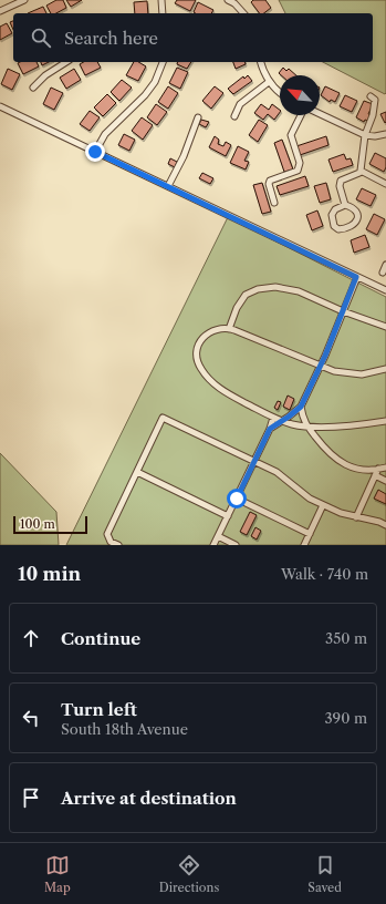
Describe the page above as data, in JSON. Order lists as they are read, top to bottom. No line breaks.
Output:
{"scale_bar":"100 m","north":"top left","page":{"search":"Search here","scale":"100 m","heading":["10 min","Walk · 740 m"],"list":[["Continue","350 m"],["Turn left","South 18th Avenue","390 m"],"Arrive at destination"],"nav":["Map","Directions","Saved"]}}
